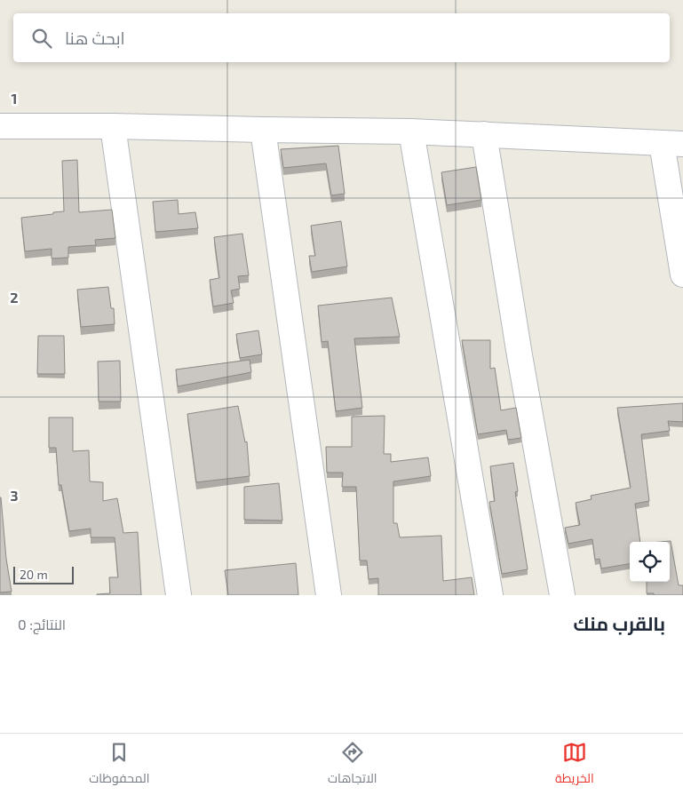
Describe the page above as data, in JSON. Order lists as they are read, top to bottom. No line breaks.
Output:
{"scale_bar":"20 m","page":{"search":"ابحث هنا","scale":"20 m","heading":["بالقرب منك","النتائج: 0"],"nav":["الخريطة","الاتجاهات","المحفوظات"]},"grid":{"rows":["1","2","3"]}}
